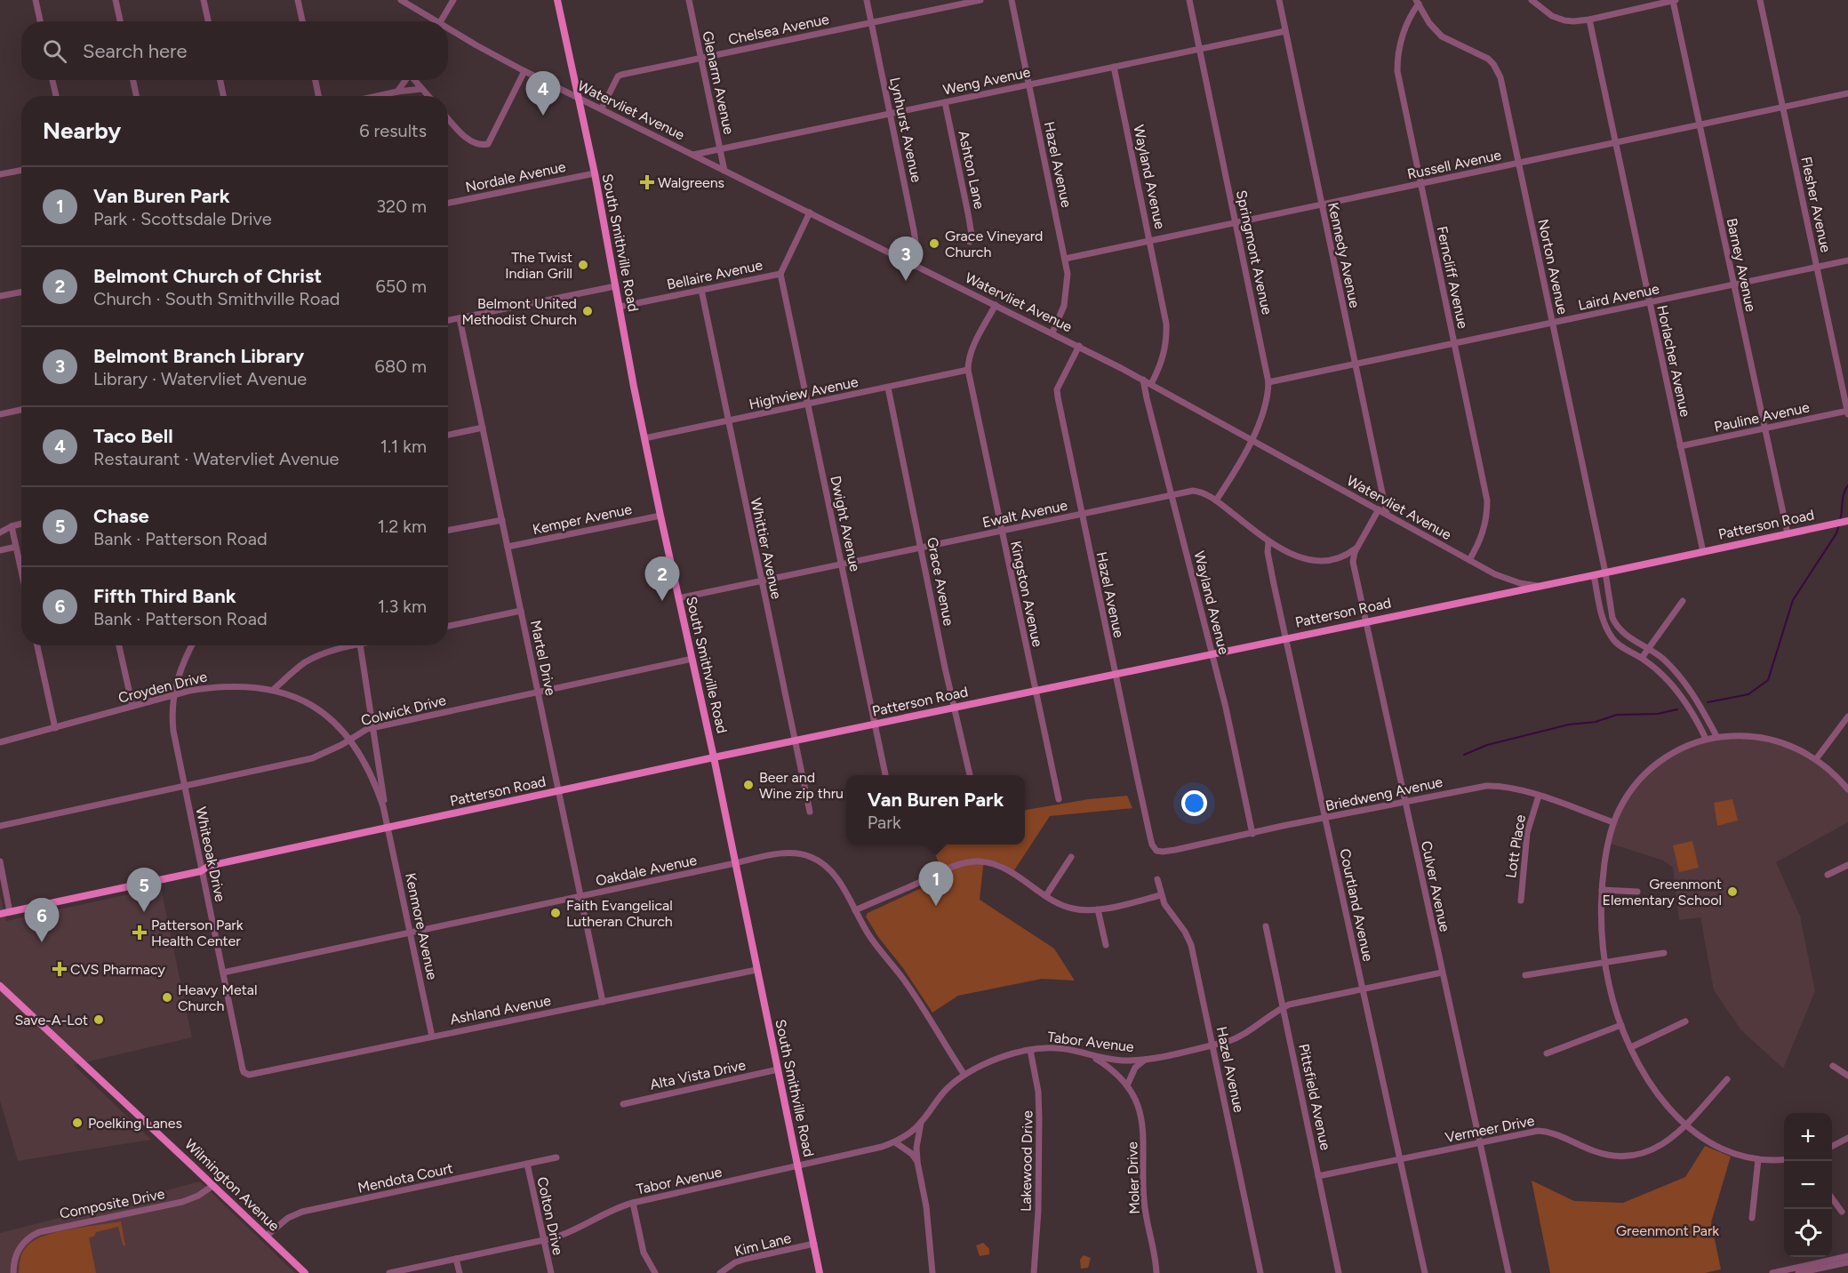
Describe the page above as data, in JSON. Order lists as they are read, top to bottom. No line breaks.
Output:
{"streets":{"main road":["South Smithville Road","Patterson Road","Wilmington Avenue"],"street":["Chelsea Avenue","Weng Avenue","Glenarm Avenue","Watervliet Avenue","Lynhurst Avenue","Hazel Avenue","Russell Avenue","Ashton Lane","Nordale Avenue","Wayland Avenue","Flesher Avenue","Springmont Avenue","Kennedy Avenue","Barney Avenue","Norton Avenue","Bellaire Avenue","Ferncliff Avenue","Laird Avenue","Horlacher Avenue","Highview Avenue","Pauline Avenue","Ewalt Avenue","Kemper Avenue","Dwight Avenue","Whittier Avenue","Grace Avenue","Kingston Avenue","Martel Drive","Croyden Drive","Colwick Drive","Briedweng Avenue","Lott Place","Whiteoak Drive","Oakdale Avenue","Culver Avenue","Courtland Avenue","Kenmore Avenue","Ashland Avenue","Tabor Avenue","Alta Vista Drive","Pittsfield Avenue","Vermeer Drive","Lakewood Drive","Mendota Court","Moler Drive","Composite Drive","Colton Drive","Kim Lane"]},"crossings":[["Chelsea Avenue","Glenarm Avenue"],["Chelsea Avenue","Watervliet Avenue"],["Chelsea Avenue","Lynhurst Avenue"],["Weng Avenue","Glenarm Avenue"],["Weng Avenue","Watervliet Avenue"],["Weng Avenue","Lynhurst Avenue"],["Weng Avenue","Hazel Avenue"],["Weng Avenue","Ashton Lane"],["Weng Avenue","Wayland Avenue"],["Weng Avenue","Springmont Avenue"],["Weng Avenue","Kennedy Avenue"],["Glenarm Avenue","Watervliet Avenue"],["Watervliet Avenue","Lynhurst Avenue"],["Watervliet Avenue","Hazel Avenue"],["Watervliet Avenue","Wayland Avenue"],["Watervliet Avenue","South Smithville Road"],["Watervliet Avenue","Springmont Avenue"],["Watervliet Avenue","Kennedy Avenue"],["Watervliet Avenue","Bellaire Avenue"],["Watervliet Avenue","Ferncliff Avenue"],["Watervliet Avenue","Patterson Road"],["Watervliet Avenue","Kingston Avenue"],["Watervliet Avenue","Culver Avenue"],["Hazel Avenue","Russell Avenue"],["Hazel Avenue","Ewalt Avenue"],["Hazel Avenue","Patterson Road"],["Hazel Avenue","Briedweng Avenue"],["Hazel Avenue","Tabor Avenue"],["Russell Avenue","Wayland Avenue"],["Russell Avenue","Flesher Avenue"],["Russell Avenue","Springmont Avenue"],["Russell Avenue","Kennedy Avenue"],["Russell Avenue","Barney Avenue"],["Russell Avenue","Norton Avenue"],["Russell Avenue","Ferncliff Avenue"],["Russell Avenue","Horlacher Avenue"],["Nordale Avenue","South Smithville Road"],["Wayland Avenue","Ewalt Avenue"],["Wayland Avenue","Patterson Road"],["Wayland Avenue","Briedweng Avenue"],["Flesher Avenue","Laird Avenue"],["Flesher Avenue","Pauline Avenue"],["South Smithville Road","Bellaire Avenue"],["South Smithville Road","Highview Avenue"],["South Smithville Road","Ewalt Avenue"],["South Smithville Road","Kemper Avenue"],["South Smithville Road","Patterson Road"],["South Smithville Road","Colwick Drive"],["South Smithville Road","Oakdale Avenue"],["South Smithville Road","Ashland Avenue"],["South Smithville Road","Tabor Avenue"],["South Smithville Road","Alta Vista Drive"],["South Smithville Road","Kim Lane"],["Springmont Avenue","Laird Avenue"],["Springmont Avenue","Ewalt Avenue"],["Kennedy Avenue","Laird Avenue"],["Barney Avenue","Laird Avenue"],["Barney Avenue","Pauline Avenue"],["Barney Avenue","Patterson Road"],["Norton Avenue","Ferncliff Avenue"],["Norton Avenue","Laird Avenue"],["Norton Avenue","Patterson Road"],["Bellaire Avenue","Dwight Avenue"],["Bellaire Avenue","Whittier Avenue"],["Ferncliff Avenue","Laird Avenue"],["Laird Avenue","Horlacher Avenue"],["Horlacher Avenue","Pauline Avenue"],["Horlacher Avenue","Patterson Road"],["Highview Avenue","Dwight Avenue"],["Highview Avenue","Whittier Avenue"],["Highview Avenue","Grace Avenue"],["Highview Avenue","Kingston Avenue"],["Ewalt Avenue","Dwight Avenue"],["Ewalt Avenue","Whittier Avenue"],["Ewalt Avenue","Grace Avenue"],["Ewalt Avenue","Kingston Avenue"],["Ewalt Avenue","Culver Avenue"],["Ewalt Avenue","Courtland Avenue"],["Kemper Avenue","Martel Drive"],["Dwight Avenue","Patterson Road"],["Patterson Road","Whittier Avenue"],["Patterson Road","Grace Avenue"],["Patterson Road","Kingston Avenue"],["Patterson Road","Martel Drive"],["Patterson Road","Whiteoak Drive"],["Patterson Road","Culver Avenue"],["Patterson Road","Courtland Avenue"],["Patterson Road","Kenmore Avenue"],["Martel Drive","Colwick Drive"],["Martel Drive","Oakdale Avenue"],["Martel Drive","Ashland Avenue"],["Croyden Drive","Colwick Drive"],["Croyden Drive","Whiteoak Drive"],["Croyden Drive","Kenmore Avenue"],["Colwick Drive","Whiteoak Drive"],["Colwick Drive","Kenmore Avenue"],["Briedweng Avenue","Lott Place"],["Briedweng Avenue","Culver Avenue"],["Briedweng Avenue","Courtland Avenue"],["Whiteoak Drive","Oakdale Avenue"],["Whiteoak Drive","Ashland Avenue"],["Oakdale Avenue","Kenmore Avenue"],["Oakdale Avenue","Tabor Avenue"],["Culver Avenue","Tabor Avenue"],["Culver Avenue","Vermeer Drive"],["Courtland Avenue","Tabor Avenue"],["Courtland Avenue","Vermeer Drive"],["Kenmore Avenue","Ashland Avenue"],["Tabor Avenue","Pittsfield Avenue"],["Tabor Avenue","Lakewood Drive"],["Tabor Avenue","Moler Drive"],["Tabor Avenue","Colton Drive"],["Pittsfield Avenue","Vermeer Drive"],["Mendota Court","Wilmington Avenue"],["Mendota Court","Colton Drive"],["Wilmington Avenue","Composite Drive"]],"parks":["Greenmont Park"],"places":{"health":["Walgreens","Patterson Park Health Center","CVS Pharmacy"],"other":["Grace Vineyard Church","The Twist Indian Grill","Belmont United Methodist Church","Beer and Wine zip thru","Greenmont Elementary School","Faith Evangelical Lutheran Church","Heavy Metal Church","Save-A-Lot","Poelking Lanes"]},"page":{"search":"Search here","pins":["4","3","2","1","5","6"],"heading":["Nearby","6 results"],"list":[{"mark":"1","name":"Van Buren Park","note":"Park · Scottsdale Drive","value":"320 m"},{"mark":"2","name":"Belmont Church of Christ","note":"Church · South Smithville Road","value":"650 m"},{"mark":"3","name":"Belmont Branch Library","note":"Library · Watervliet Avenue","value":"680 m"},{"mark":"4","name":"Taco Bell","note":"Restaurant · Watervliet Avenue","value":"1.1 km"},{"mark":"5","name":"Chase","note":"Bank · Patterson Road","value":"1.2 km"},{"mark":"6","name":"Fifth Third Bank","note":"Bank · Patterson Road","value":"1.3 km"}],"popup":["Van Buren Park","Park"],"map_buttons":["+","−"]}}
